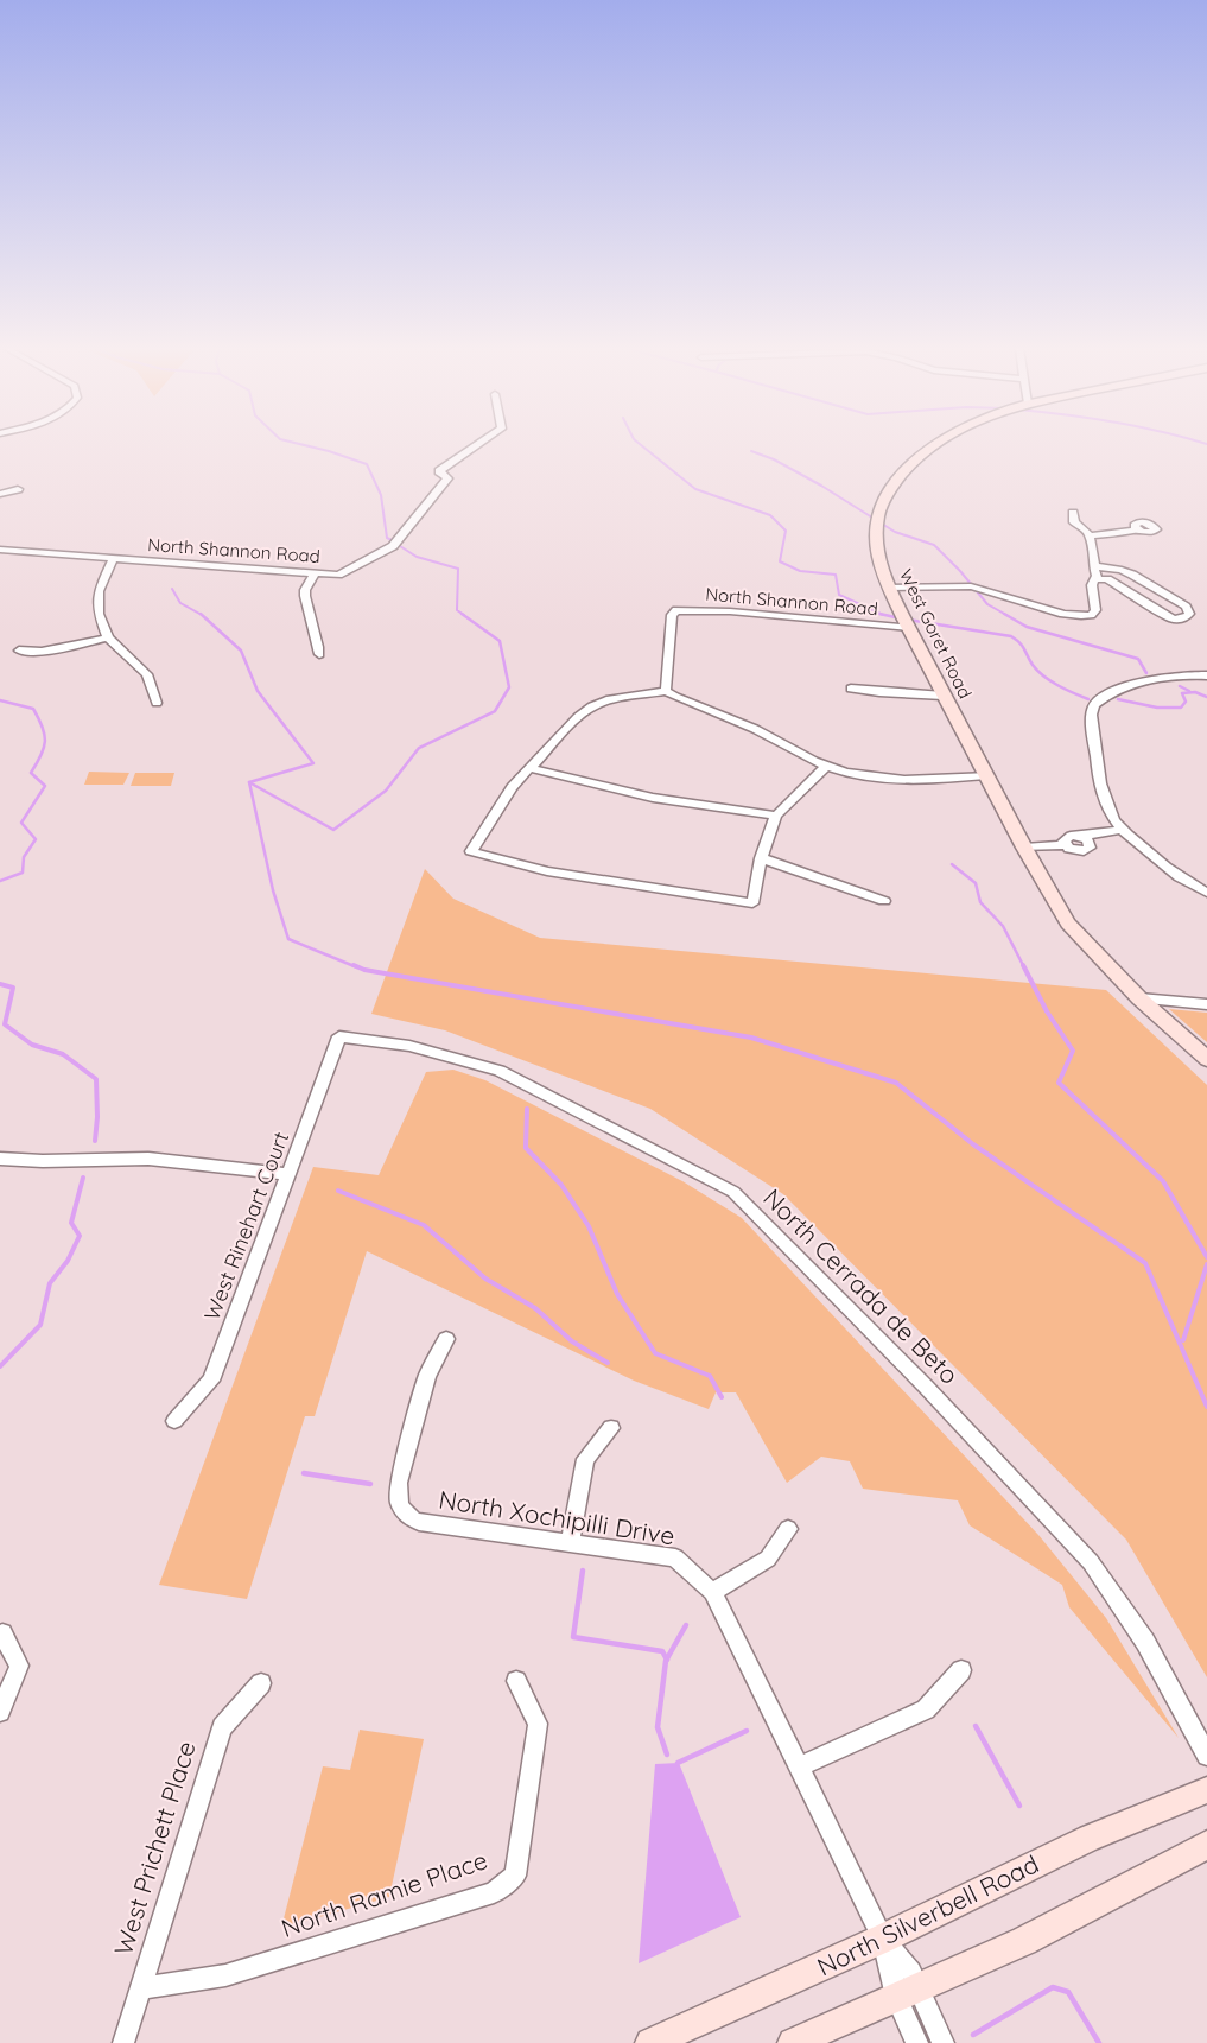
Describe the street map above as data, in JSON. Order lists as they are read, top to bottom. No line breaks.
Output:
{"streets":{"street":["North Shannon Road","West Goret Road","West Rinehart Court","North Cerrada de Beto","North Xochipilli Drive","West Prichett Place","North Ramie Place","North Silverbell Road"]},"crossings":[["North Shannon Road","West Goret Road"],["West Rinehart Court","North Cerrada de Beto"],["North Xochipilli Drive","North Silverbell Road"],["West Prichett Place","North Ramie Place"]]}
